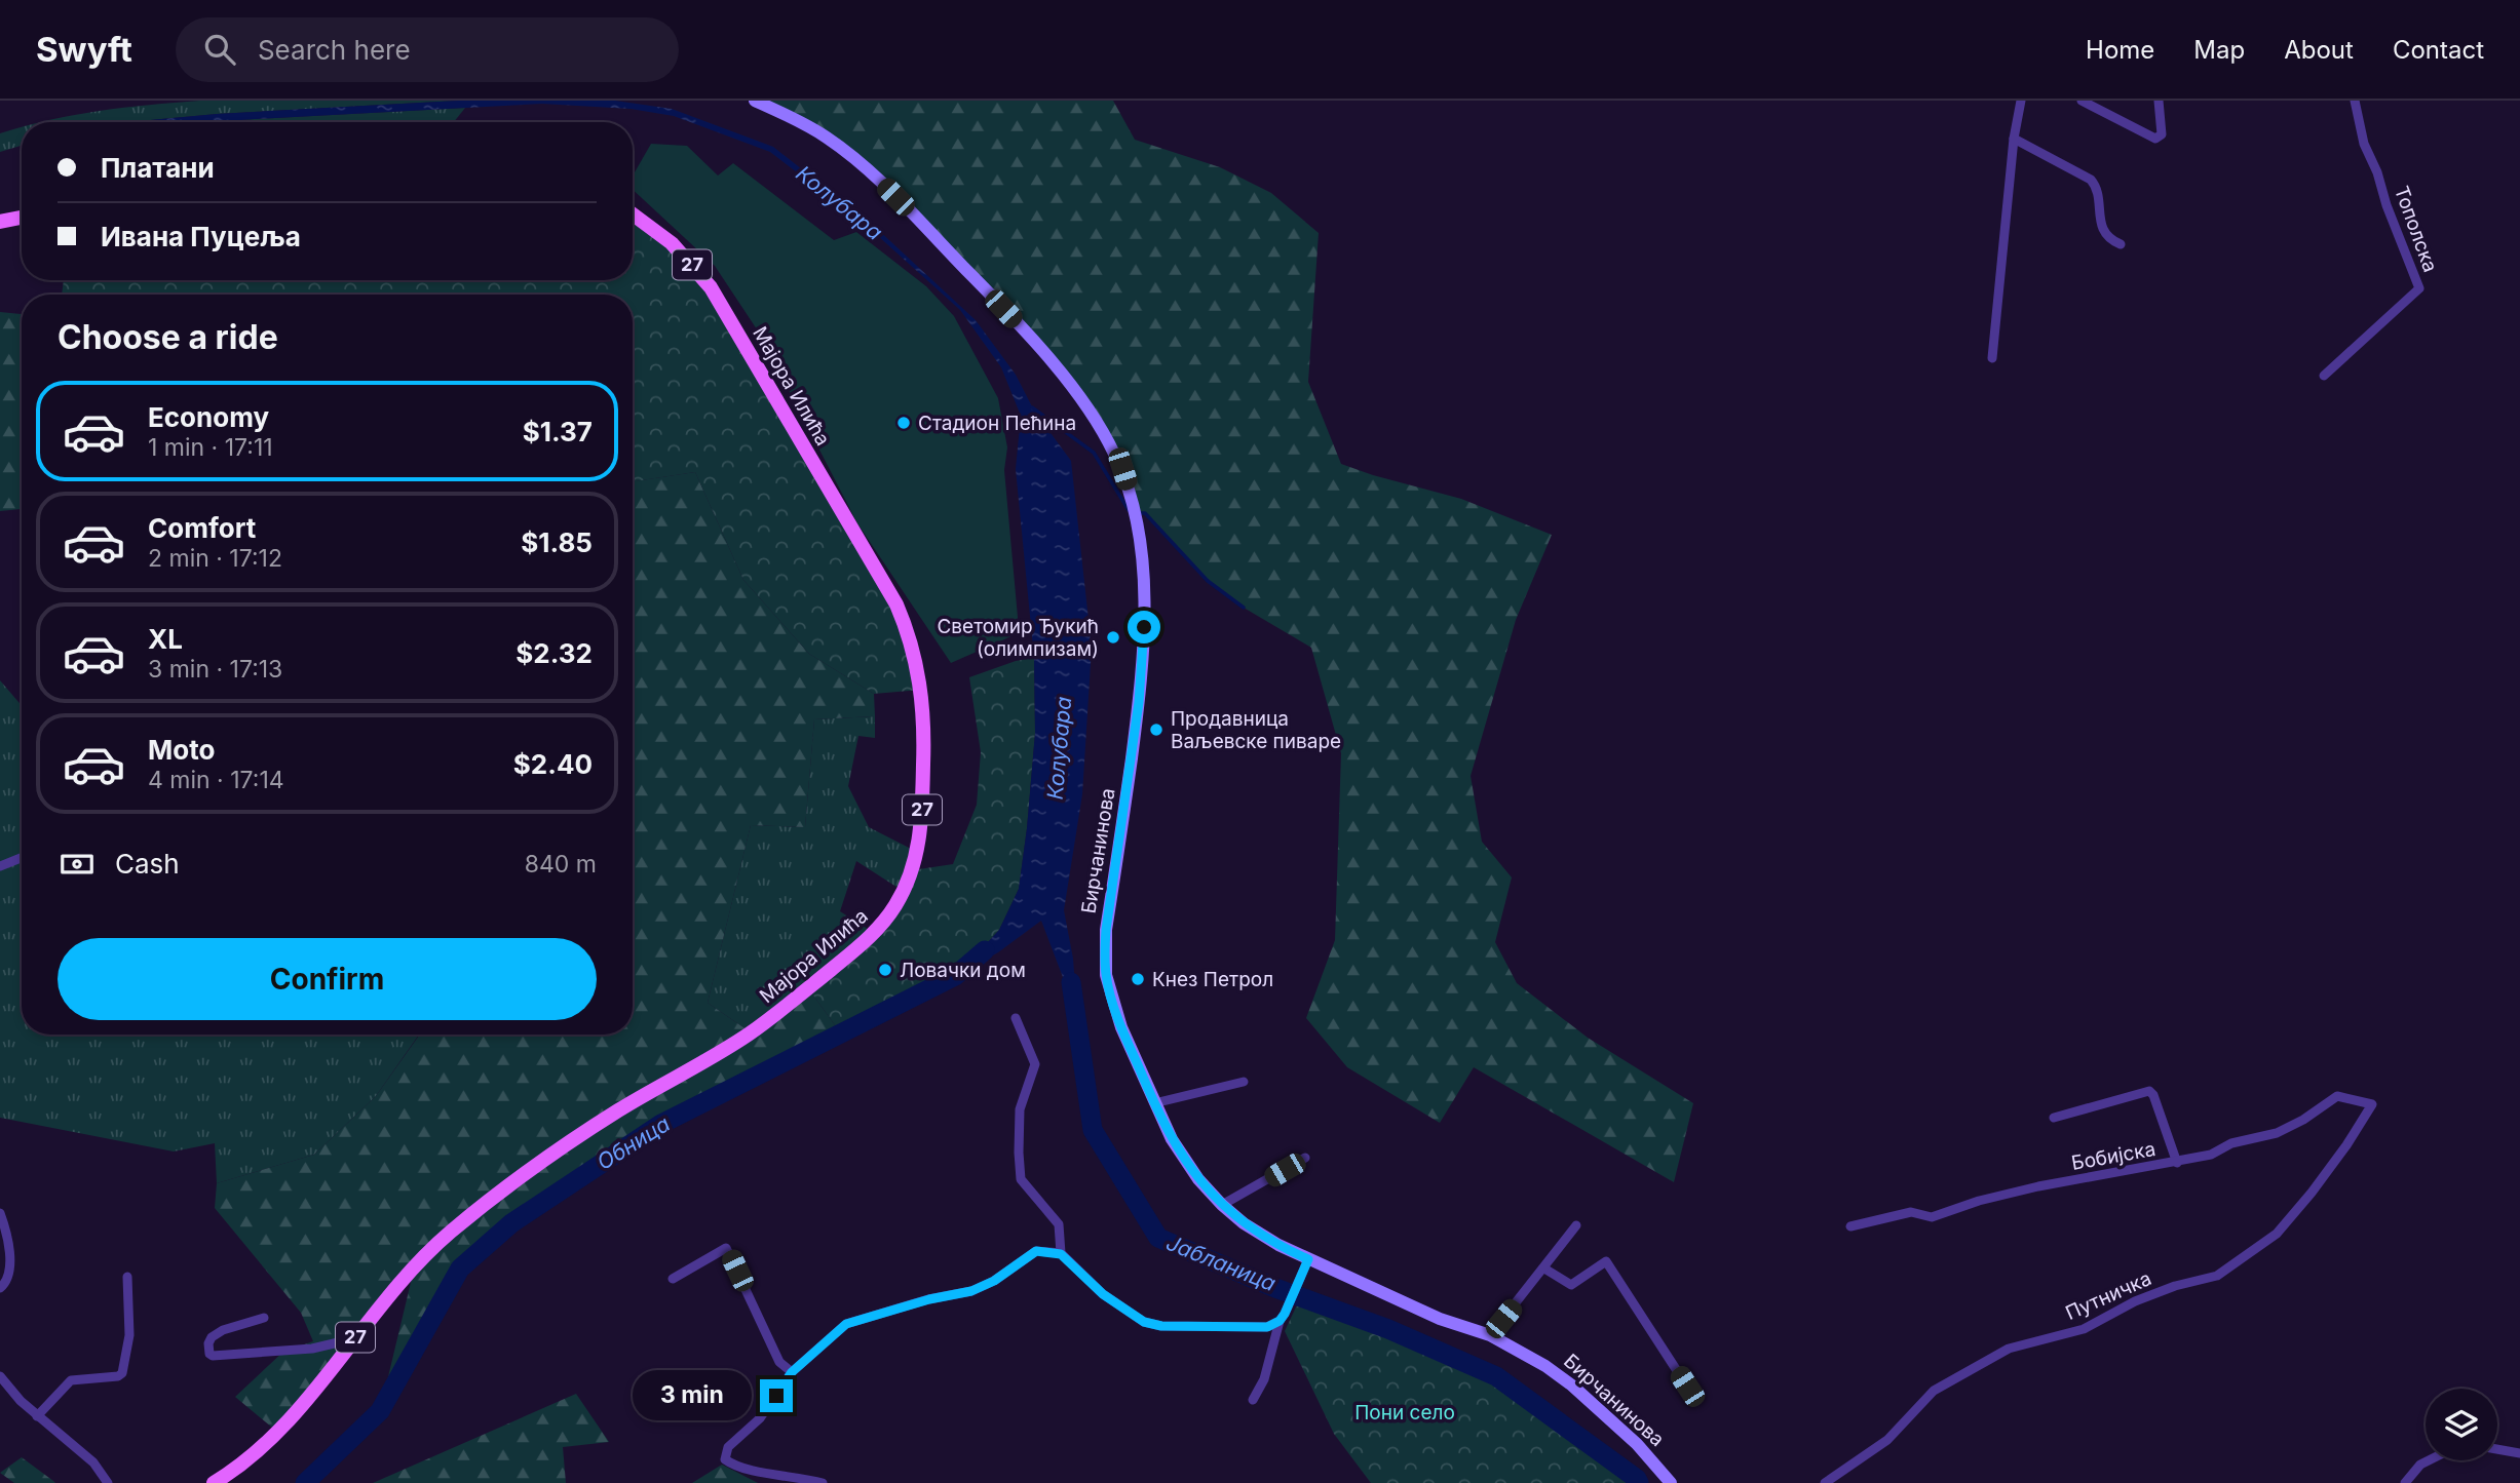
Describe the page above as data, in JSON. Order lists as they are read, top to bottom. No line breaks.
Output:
{"streets":{"main road":["27","Мајора Илића","Бирчанинова"],"street":["Тополска","Бобијска","Путничка"]},"crossings":[["Бобијска","Путничка"]],"water":["Колубара","Обница","Јабланица"],"parks":["Пони село"],"places":["Стадион Пећина","Светомир Ђукић (олимпизам)","Продавница Ваљевске пиваре","Ловачки дом","Кнез Петрол"],"page":{"header":"Swyft","search":"Search here","nav":["Home","Map","About","Contact"],"banner":["Платани","Ивана Пуцеља"],"heading":"Choose a ride","list":[{"name":"Economy","note":"1 min · 17:11","value":"$1.37"},{"name":"Comfort","note":"2 min · 17:12","value":"$1.85"},{"name":"XL","note":"3 min · 17:13","value":"$2.32"},{"name":"Moto","note":"4 min · 17:14","value":"$2.40"}],"pay":["Cash","840 m"],"buttons":"Confirm","bubble":"3 min"}}
